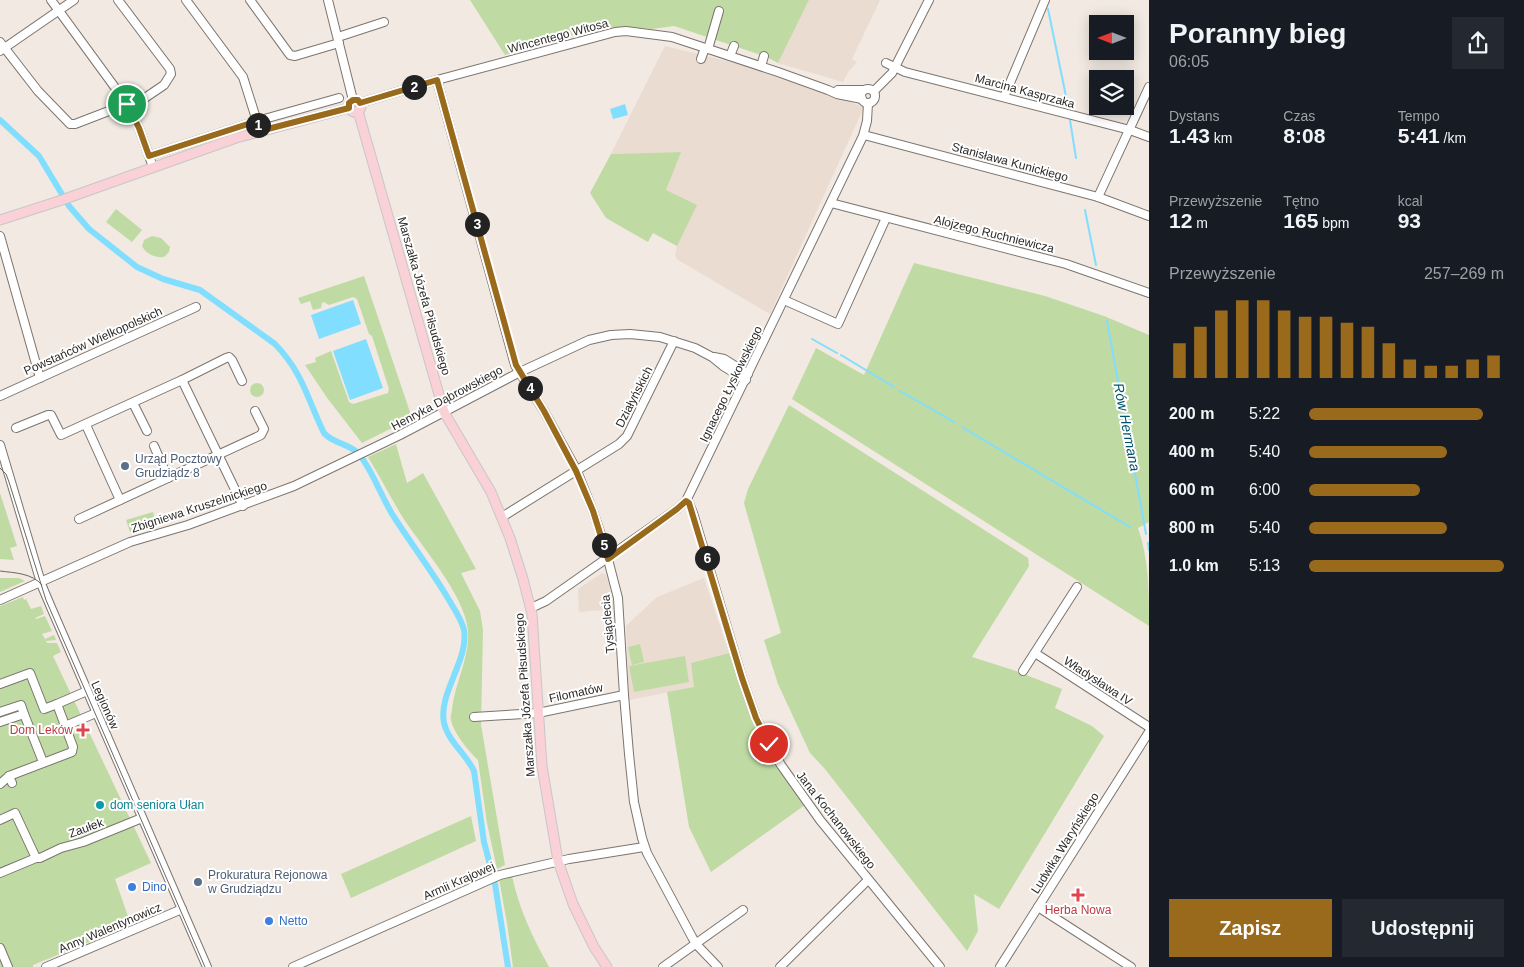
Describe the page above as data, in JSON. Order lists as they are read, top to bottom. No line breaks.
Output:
{"streets":{"main road":["Marszałka Józefa Piłsudskiego"],"street":["Wincentego Witosa","Marcina Kasprzaka","Stanisława Kunickiego","Alojzego Ruchniewicza","Powstańców Wielkopolskich","Ignacego Łyskowskiego","Działyńskich","Henryka Dąbrowskiego","Zbigniewa Kruszelnickiego","Tysiąclecia","Władysława IV","Filomatów","Legionów","Jana Kochanowskiego","Zaułek","Ludwika Waryńskiego","Armii Krajowej","Anny Walentynowicz"]},"crossings":[["Wincentego Witosa","Marszałka Józefa Piłsudskiego"],["Wincentego Witosa","Ignacego Łyskowskiego"],["Wincentego Witosa","Tysiąclecia"],["Stanisława Kunickiego","Ignacego Łyskowskiego"],["Alojzego Ruchniewicza","Ignacego Łyskowskiego"],["Marszałka Józefa Piłsudskiego","Ignacego Łyskowskiego"],["Marszałka Józefa Piłsudskiego","Działyńskich"],["Marszałka Józefa Piłsudskiego","Henryka Dąbrowskiego"],["Marszałka Józefa Piłsudskiego","Filomatów"],["Marszałka Józefa Piłsudskiego","Armii Krajowej"],["Ignacego Łyskowskiego","Henryka Dąbrowskiego"],["Ignacego Łyskowskiego","Tysiąclecia"],["Ignacego Łyskowskiego","Jana Kochanowskiego"],["Działyńskich","Henryka Dąbrowskiego"],["Działyńskich","Tysiąclecia"],["Henryka Dąbrowskiego","Zbigniewa Kruszelnickiego"],["Henryka Dąbrowskiego","Tysiąclecia"],["Zbigniewa Kruszelnickiego","Legionów"],["Tysiąclecia","Filomatów"],["Tysiąclecia","Armii Krajowej"],["Legionów","Zaułek"],["Legionów","Anny Walentynowicz"]],"water":["Rów Hermana"],"places":{"other":["Urząd Pocztowy Grudziądz 8","dom seniora Ułan","Prokuratura Rejonowa w Grudziądzu","Dino","Netto"],"health":["Dom Leków","Herba Nowa"]},"north":"left","page":{"heading":["Poranny bieg","06:05"],"pins":["2","1","3","4","5","6"],"stats":[["Dystans","1.43 km"],["Czas","8:08"],["Tempo","5:41 /km"],["Przewyższenie","12 m"],["Tętno","165 bpm"],["kcal","93"]],"chart":["Przewyższenie","257–269 m"],"list":[{"name":"200 m","note":"5:22"},{"name":"400 m","note":"5:40"},{"name":"600 m","note":"6:00"},{"name":"800 m","note":"5:40"},{"name":"1.0 km","note":"5:13"}],"buttons":["Zapisz","Udostępnij"]}}
